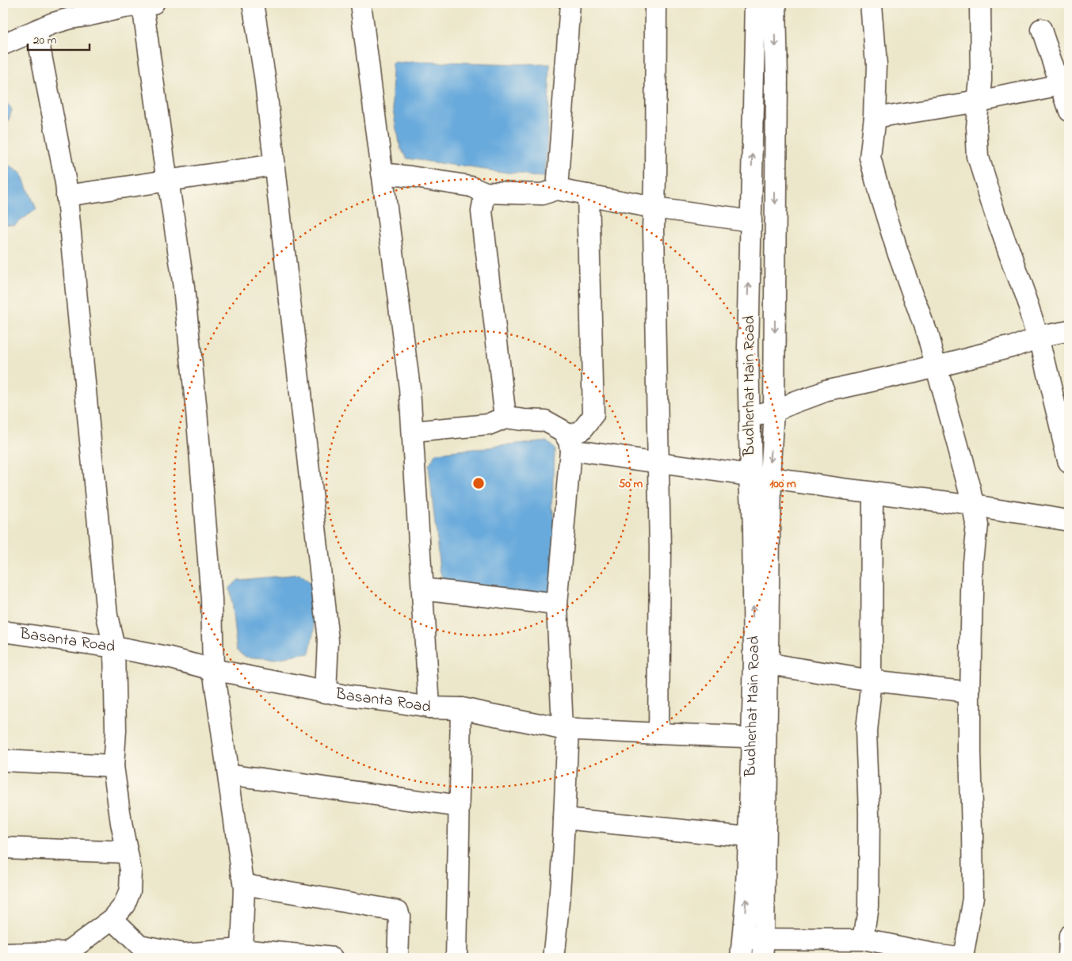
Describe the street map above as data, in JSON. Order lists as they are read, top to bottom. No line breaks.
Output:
{"streets":{"street":["Budherhat Main Road","Basanta Road"]},"crossings":[["Budherhat Main Road","Basanta Road"]],"scale_bar":"20 m","rings":["50 m","100 m"]}
